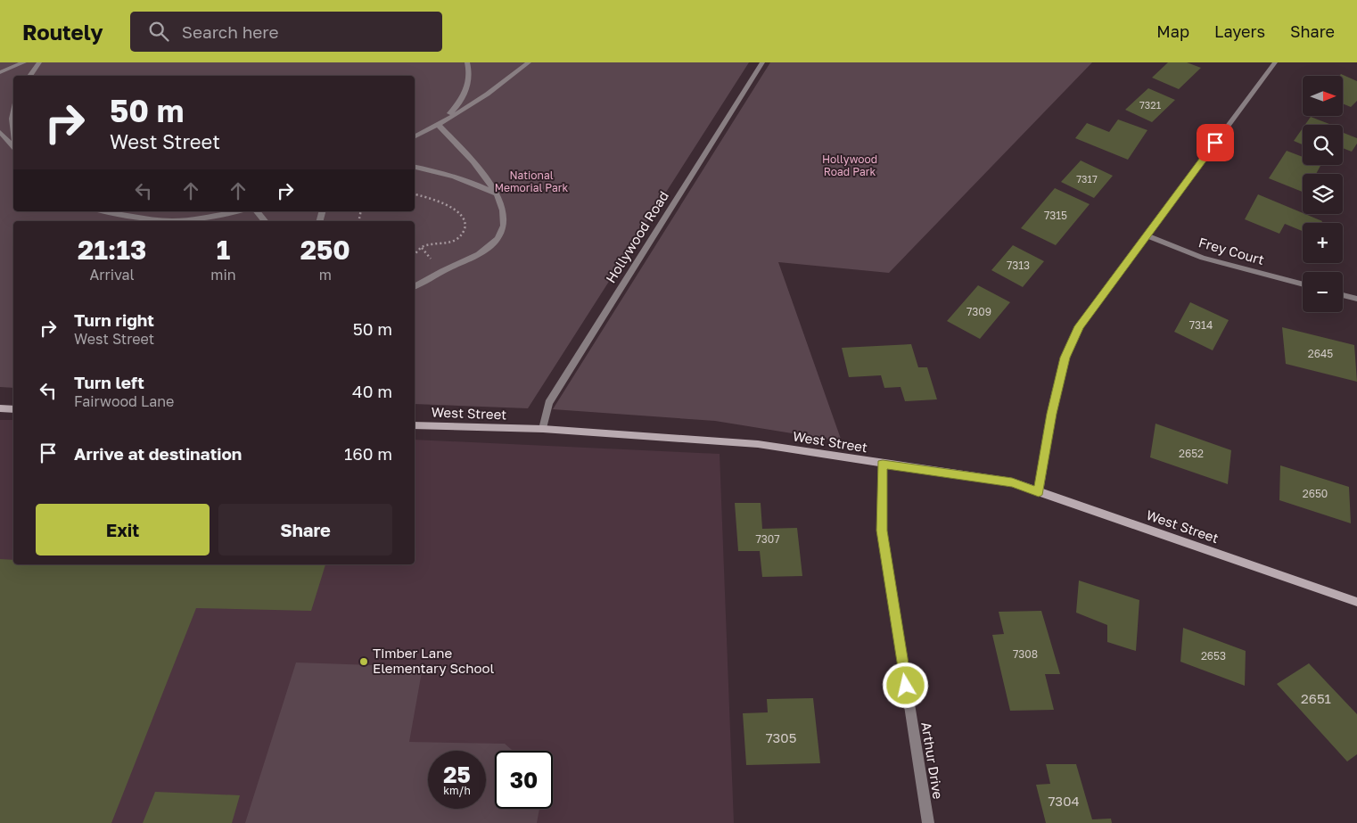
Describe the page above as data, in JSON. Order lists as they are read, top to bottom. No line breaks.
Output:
{"streets":{"main road":["West Street"],"street":["Hollywood Road","Frey Court","Arthur Drive"]},"crossings":[["Hollywood Road","West Street"],["West Street","Arthur Drive"]],"parks":["Hollywood Road Park","National Memorial Park"],"places":["Timber Lane Elementary School"],"house_numbers":["7321","7317","7315","7313","7309","7314","2645","2652","2650","7307","7308","2653","2651","7305","7304"],"north":"right","page":{"header":"Routely","search":"Search here","nav":["Map","Layers","Share"],"map_buttons":["+","−"],"turn":["50 m","West Street"],"eta":["21:13","Arrival","1","min","250","m"],"list":[{"name":"Turn right","note":"West Street","value":"50 m"},{"name":"Turn left","note":"Fairwood Lane","value":"40 m"},{"name":"Arrive at destination","value":"160 m"}],"buttons":["Exit","Share"],"speed":"25 km/h","limit":"30"}}
